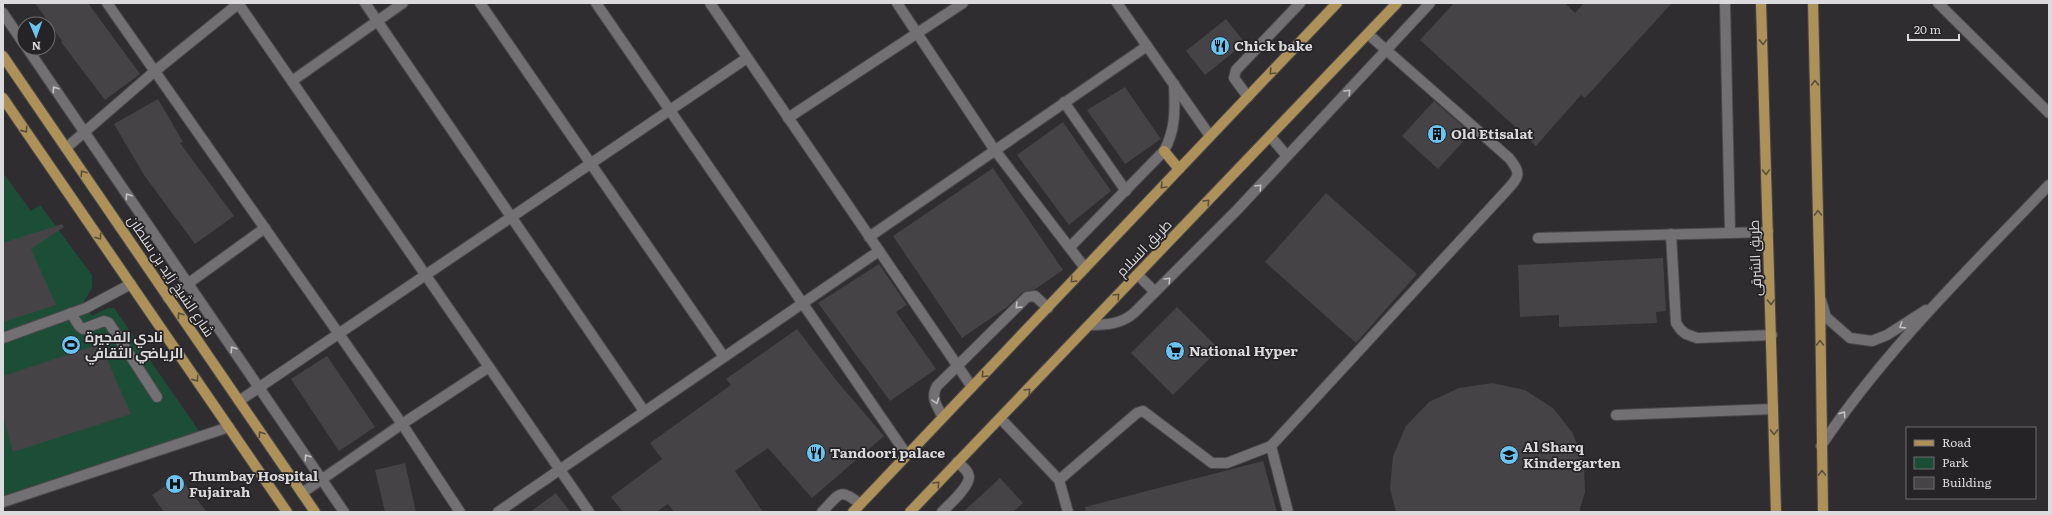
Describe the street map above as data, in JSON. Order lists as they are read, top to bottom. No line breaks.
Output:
{"streets":{"main road":["طريق السلام","طريق الشرقى","شارع الشيخ زايد بن سلطان"]},"places":{"restaurant":["Chick bake","Tandoori palace"],"building":["Old Etisalat"],"sports":["نادي الفجيرة الرياضي الثقافي"],"supermarket":["National Hyper"],"school or university":["Al Sharq Kindergarten"],"hospital":["Thumbay Hospital Fujairah"]},"legend":["Road","Park","Building"],"scale_bar":"20 m","north":"bottom"}
